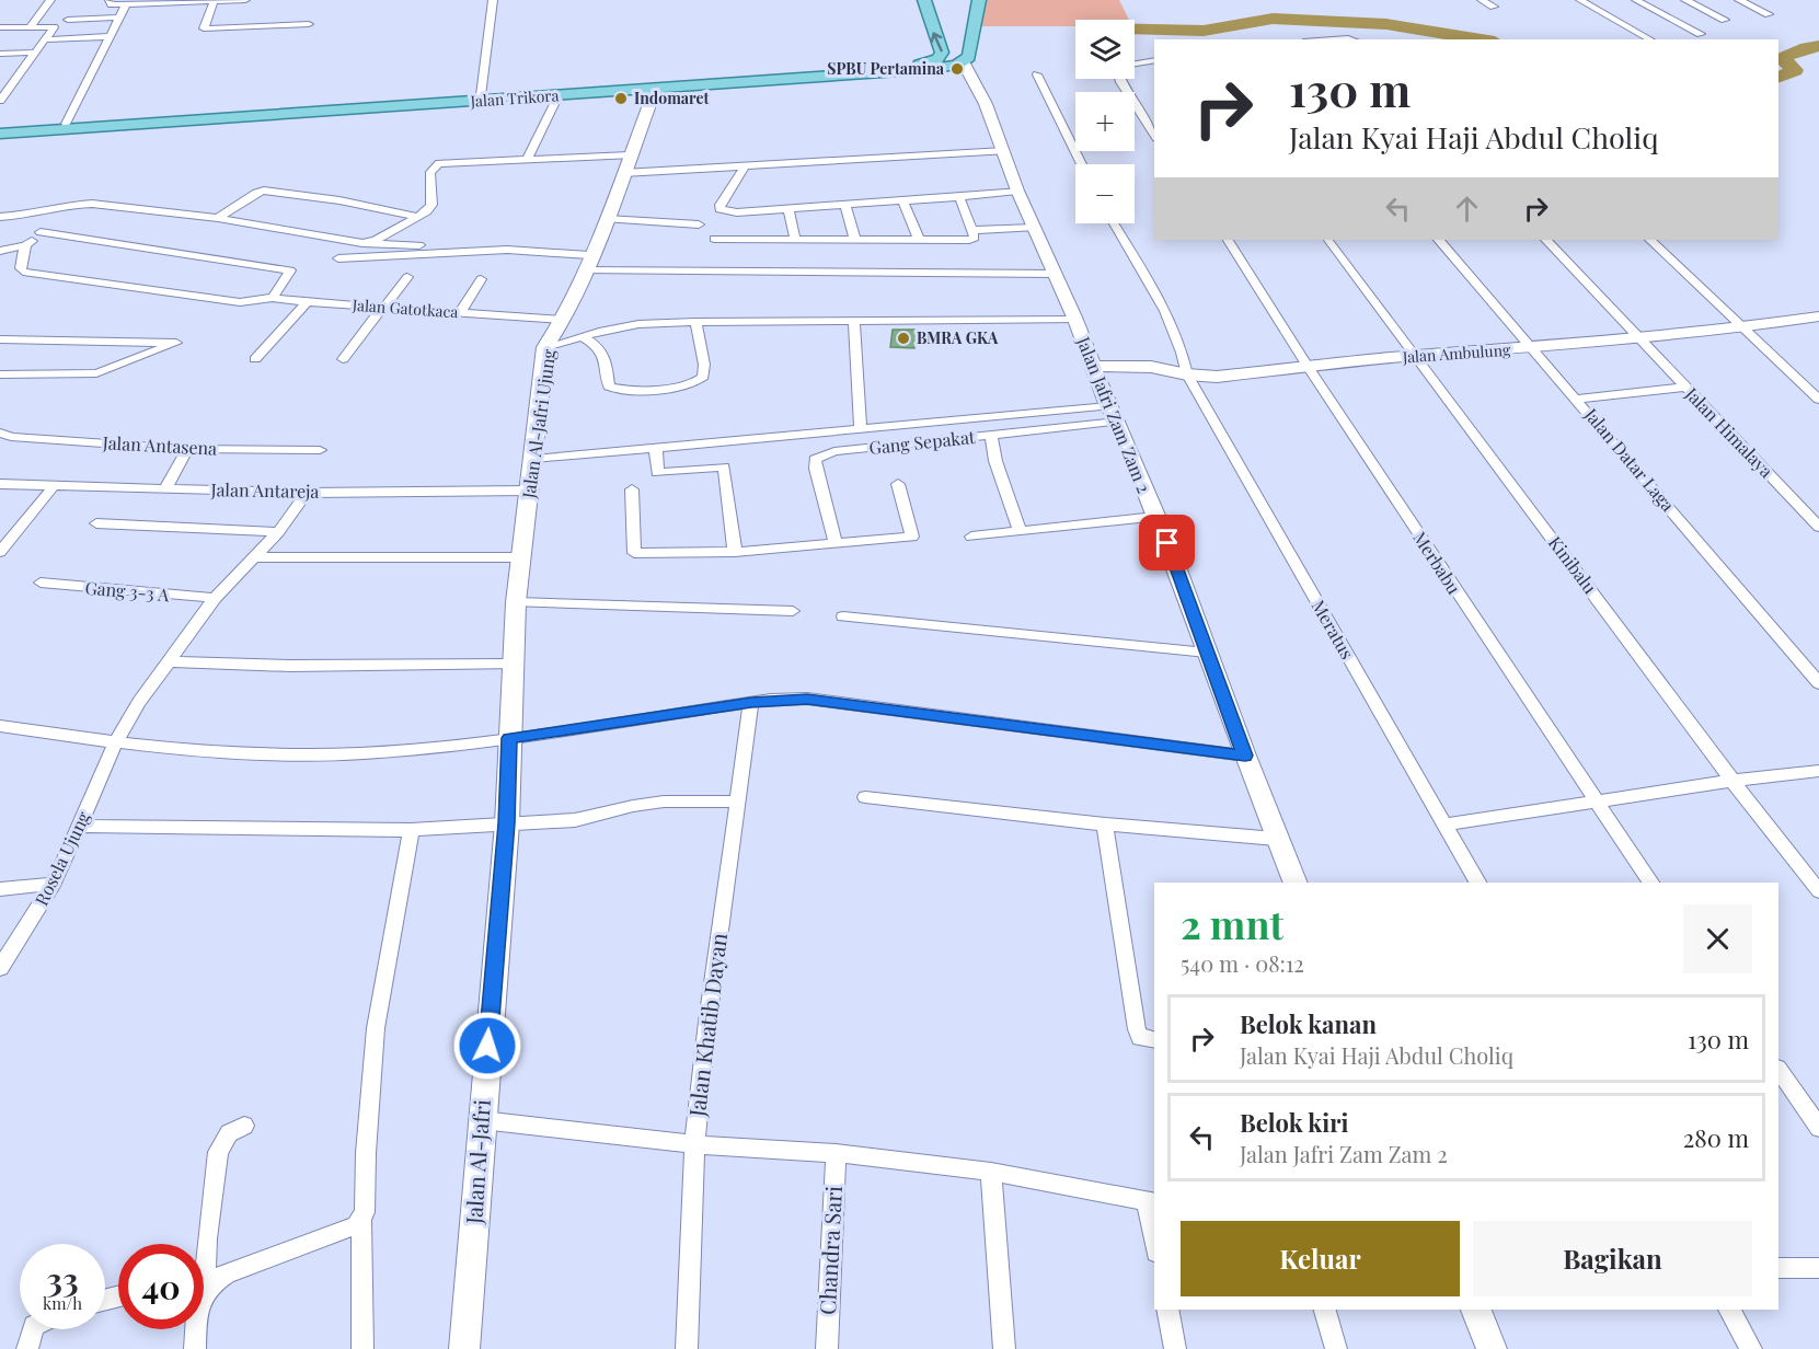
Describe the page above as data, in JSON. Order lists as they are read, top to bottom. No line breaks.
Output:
{"streets":{"main road":["Jalan Trikora"],"street":["Jalan Gatotkaca","Jalan Ambulung","Jalan Jafri Zam Zam 2","Jalan Al-Jafri Ujung","Jalan Himalaya","Gang Sepakat","Jalan Antasena","Jalan Datar Laga","Jalan Antareja","Merbabu","Kinibalu","Gang 3-3 A","Meratus","Rosela Ujung","Jalan Khatib Dayan","Jalan Al-Jafri","Chandra Sari"]},"crossings":[["Jalan Trikora","Jalan Jafri Zam Zam 2"],["Jalan Trikora","Jalan Al-Jafri Ujung"],["Jalan Gatotkaca","Jalan Al-Jafri Ujung"],["Jalan Ambulung","Jalan Jafri Zam Zam 2"],["Jalan Ambulung","Jalan Himalaya"],["Jalan Ambulung","Jalan Datar Laga"],["Jalan Ambulung","Merbabu"],["Jalan Ambulung","Kinibalu"],["Jalan Ambulung","Meratus"],["Jalan Jafri Zam Zam 2","Gang Sepakat"],["Jalan Al-Jafri Ujung","Jalan Antareja"],["Jalan Al-Jafri Ujung","Jalan Al-Jafri"],["Jalan Antareja","Rosela Ujung"],["Gang 3-3 A","Rosela Ujung"]],"places":["SPBU Pertamina","Indomaret","BMRA GKA"],"page":{"map_buttons":["+","−"],"turn":["130 m","Jalan Kyai Haji Abdul Choliq"],"heading":["2 mnt","540 m · 08:12"],"list":[{"name":"Belok kanan","note":"Jalan Kyai Haji Abdul Choliq","value":"130 m"},{"name":"Belok kiri","note":"Jalan Jafri Zam Zam 2","value":"280 m"}],"buttons":["Keluar","Bagikan"],"speed":"33 km/h","limit":"40"}}
